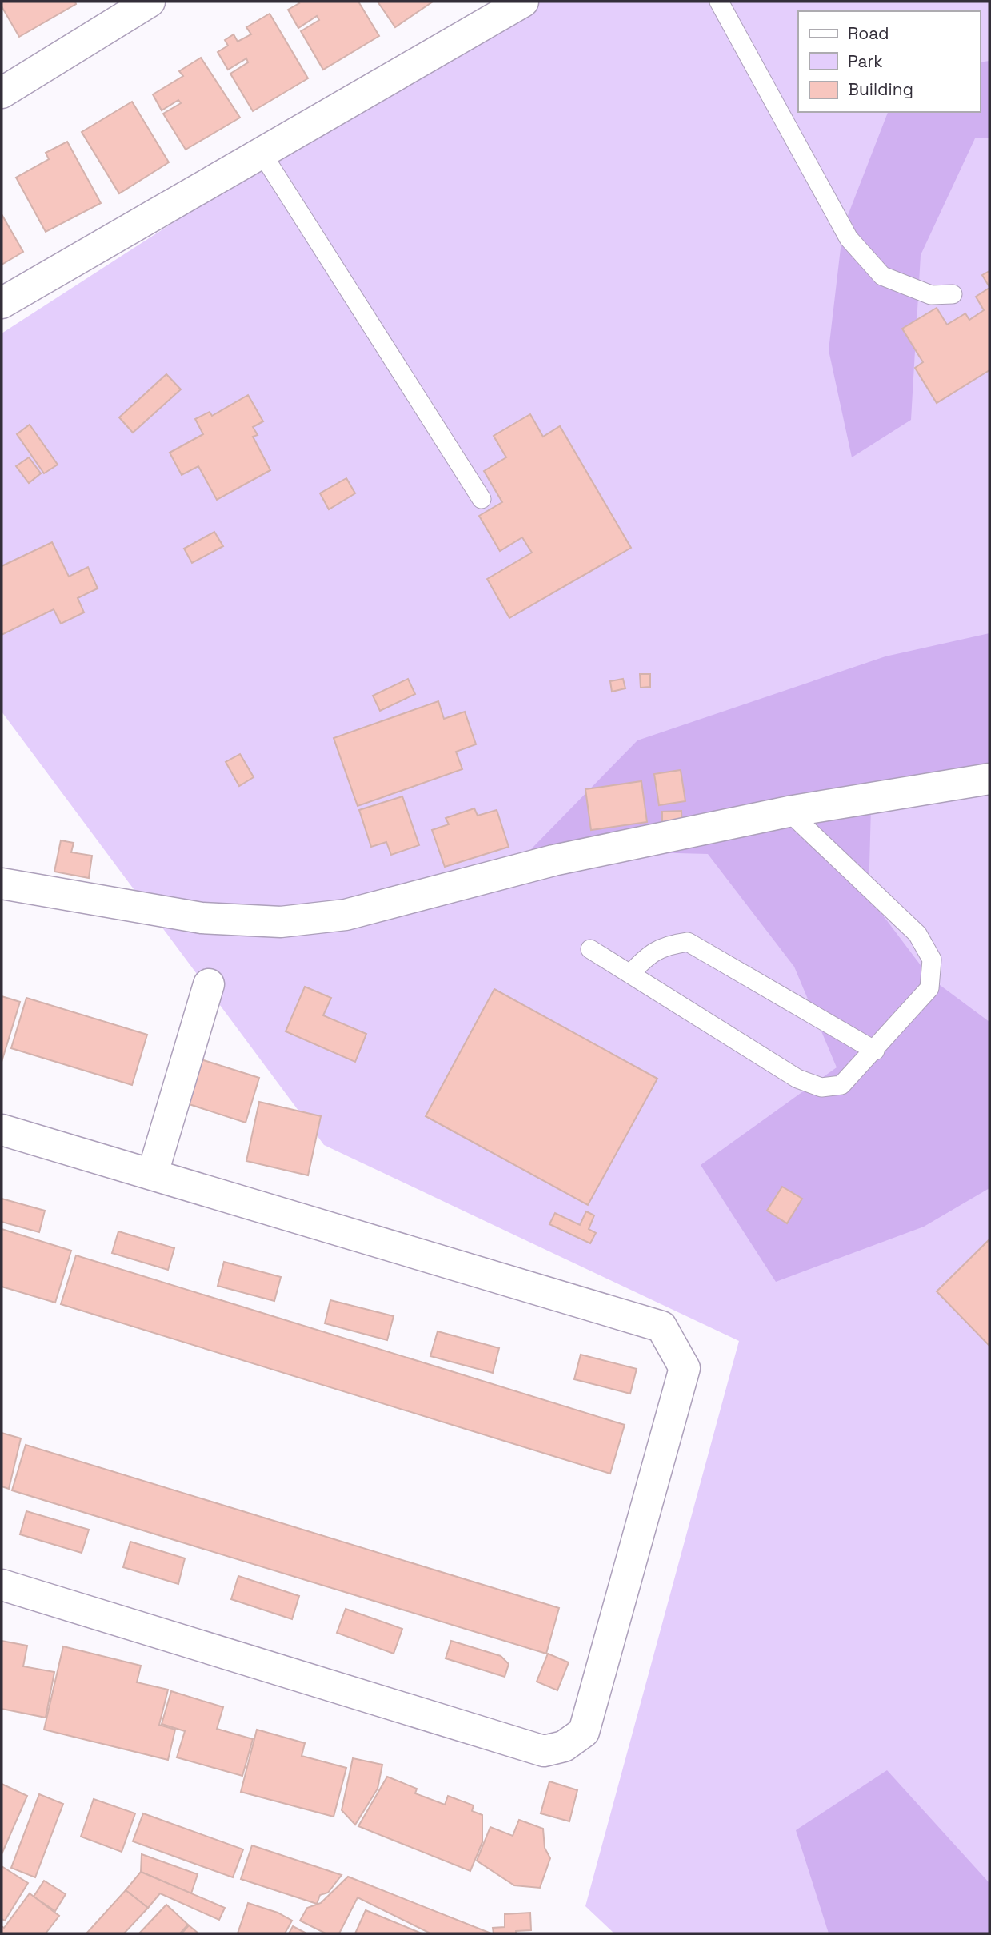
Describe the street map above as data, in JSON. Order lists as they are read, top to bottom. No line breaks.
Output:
{"legend":["Road","Park","Building"]}
